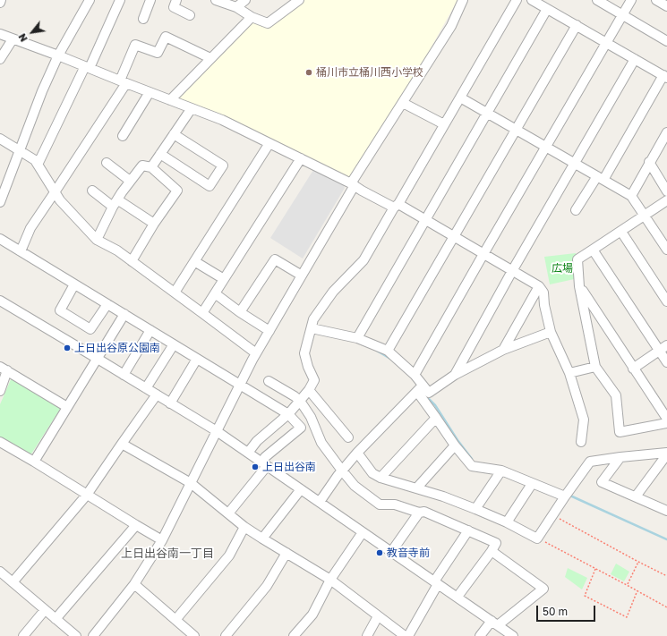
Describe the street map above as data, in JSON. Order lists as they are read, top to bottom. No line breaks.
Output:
{"districts":["上日出谷南一丁目"],"parks":["広場"],"places":["桶川市立桶川西小学校","上日出谷原公園南","上日出谷南","教音寺前"],"scale_bar":"50 m","north":"bottom left"}
